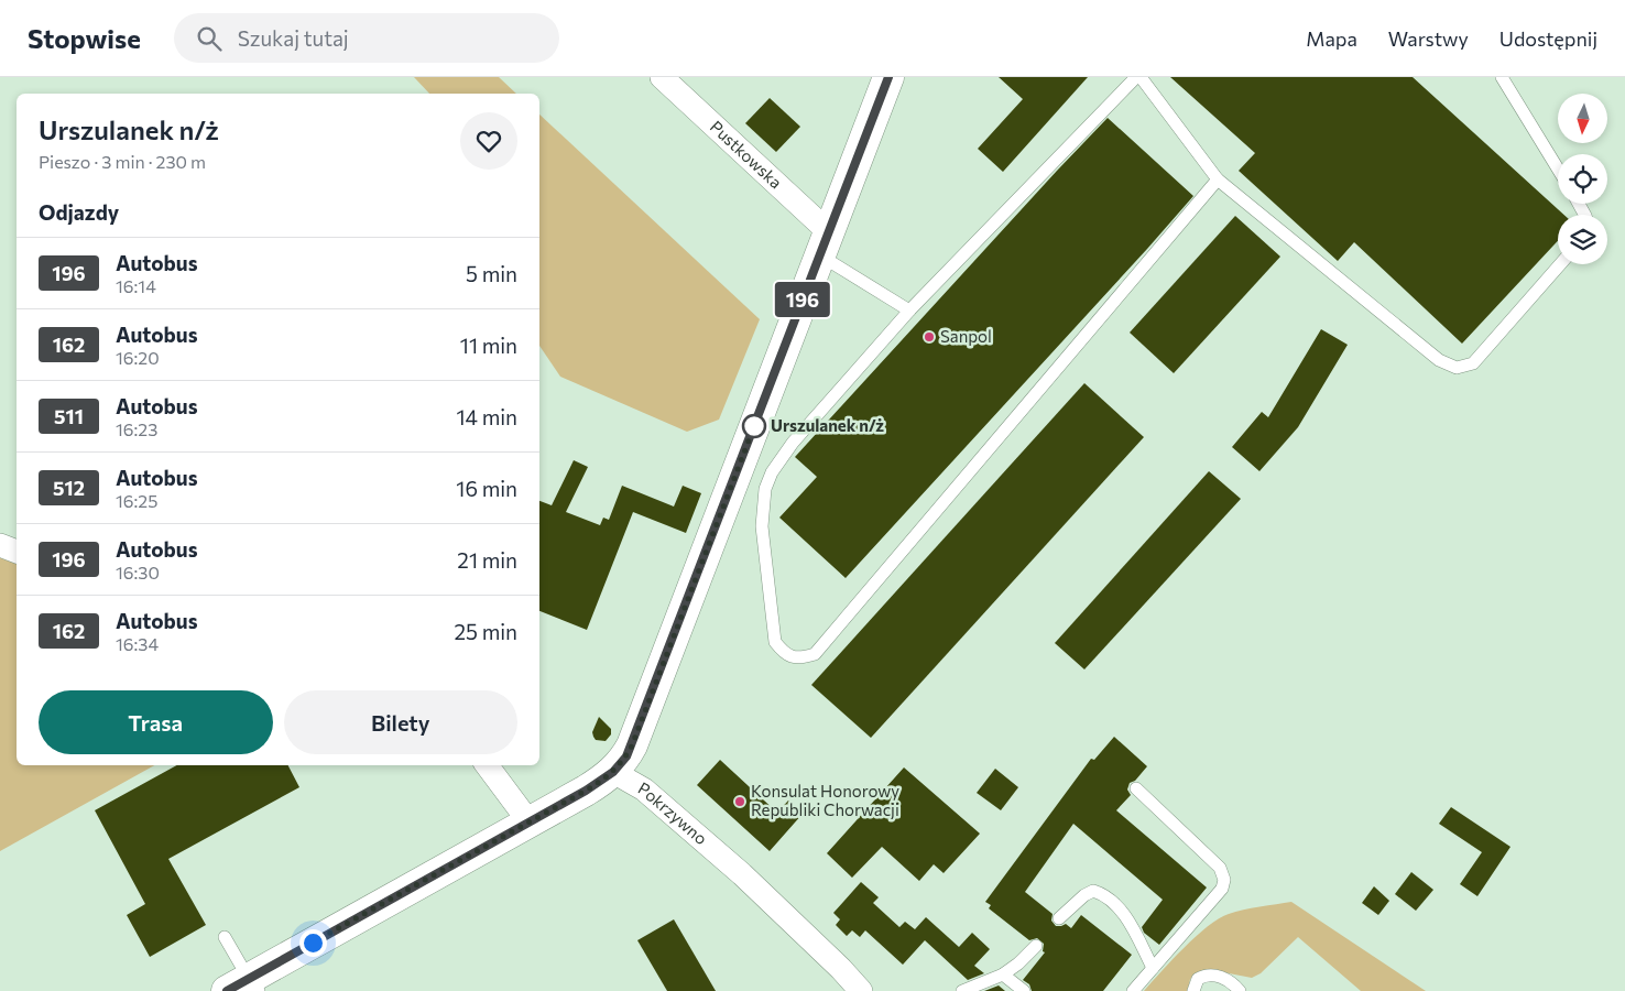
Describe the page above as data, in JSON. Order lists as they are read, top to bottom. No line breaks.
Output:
{"streets":{"street":["Pustkowska","Pokrzywno"]},"places":["Sanpol","Urszulanek n/ż","Konsulat Honorowy Republiki Chorwacji"],"lines":["bus line 196"],"north":"bottom","page":{"header":"Stopwise","search":"Szukaj tutaj","nav":["Mapa","Warstwy","Udostępnij"],"on_map":"196","heading":[["Urszulanek n/ż","Pieszo · 3 min · 230 m"],"Odjazdy"],"list":[{"mark":"196","name":"Autobus","note":"16:14","value":"5 min"},{"mark":"162","name":"Autobus","note":"16:20","value":"11 min"},{"mark":"511","name":"Autobus","note":"16:23","value":"14 min"},{"mark":"512","name":"Autobus","note":"16:25","value":"16 min"},{"mark":"196","name":"Autobus","note":"16:30","value":"21 min"},{"mark":"162","name":"Autobus","note":"16:34","value":"25 min"}],"buttons":["Trasa","Bilety"]}}
